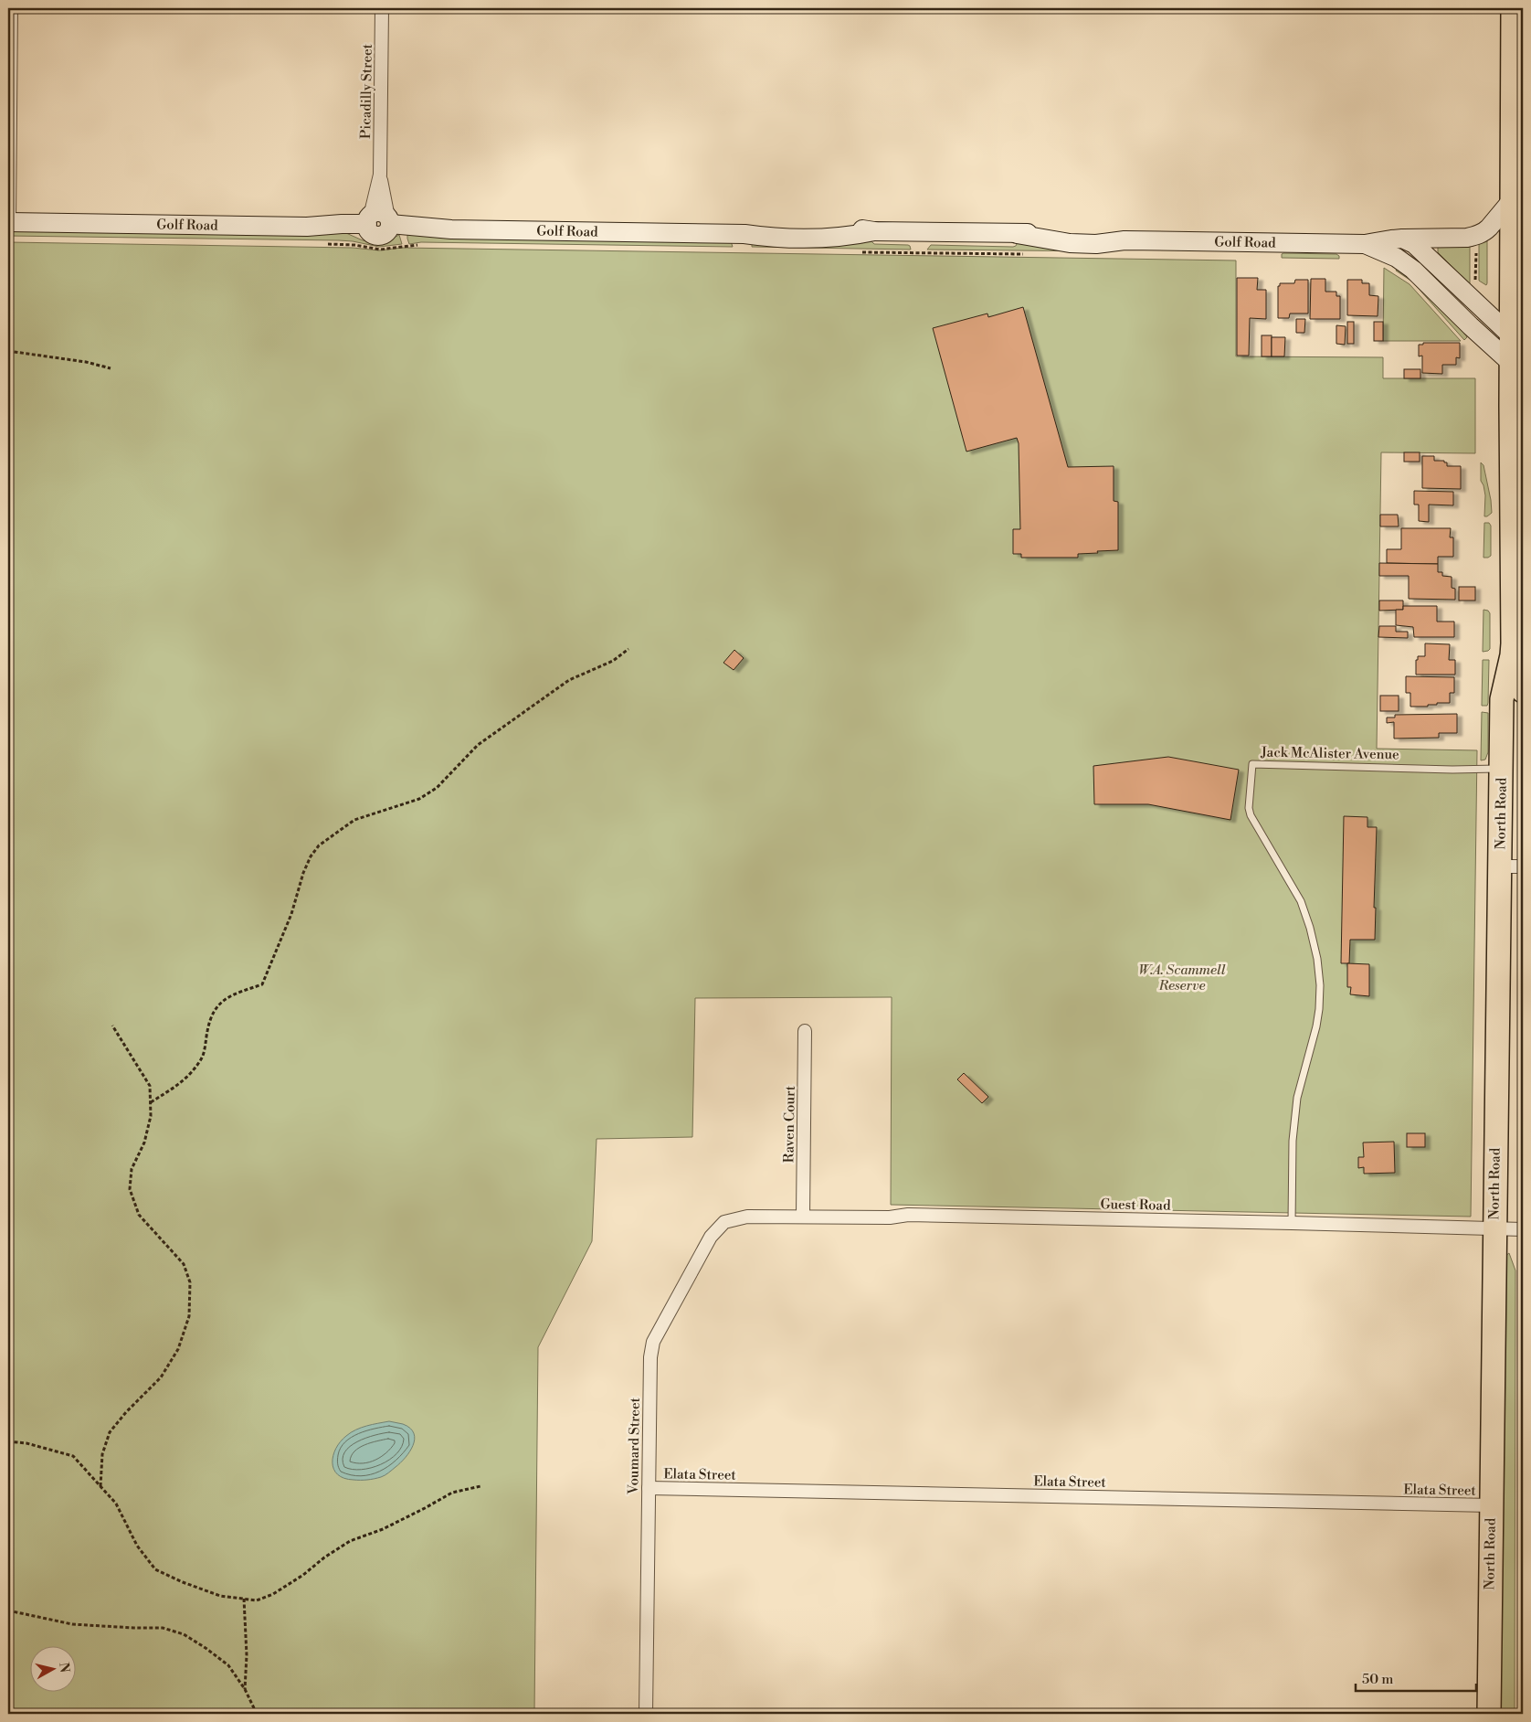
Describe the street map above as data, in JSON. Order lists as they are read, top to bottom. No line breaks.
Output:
{"streets":{"highway":["North Road"],"street":["Picadilly Street","Golf Road","Raven Court","Guest Road","Voumard Street","Elata Street"],"lane":["Jack McAlister Avenue"]},"crossings":[["Picadilly Street","Golf Road"],["Golf Road","North Road"],["Jack McAlister Avenue","North Road"],["Jack McAlister Avenue","Guest Road"],["North Road","Guest Road"],["North Road","Elata Street"],["Raven Court","Guest Road"],["Guest Road","Voumard Street"],["Voumard Street","Elata Street"]],"parks":["W.A. Scammell Reserve"],"scale_bar":"50 m","north":"right"}
